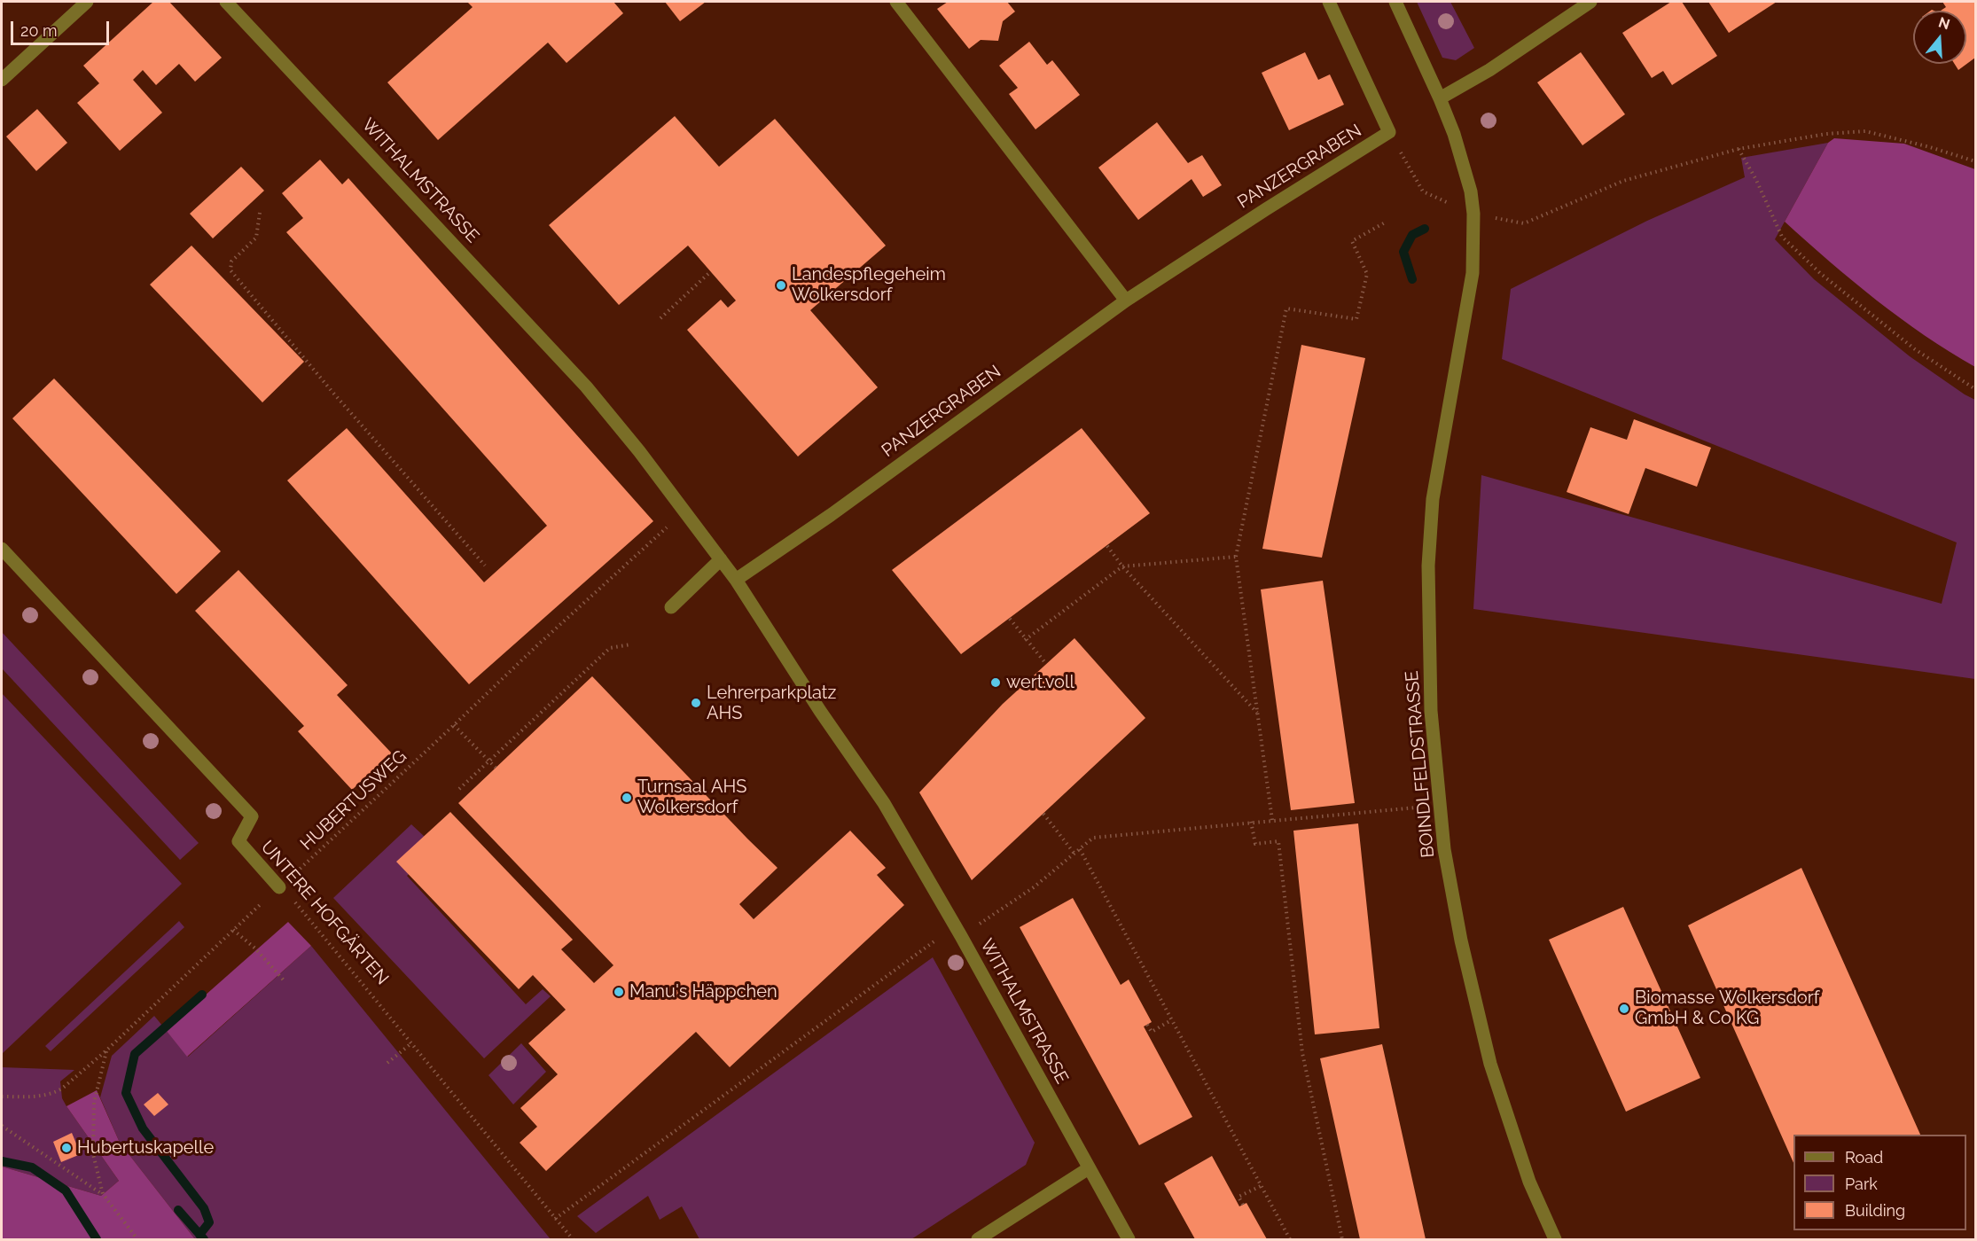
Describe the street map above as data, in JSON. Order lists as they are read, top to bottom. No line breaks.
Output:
{"streets":{"street":["PANZERGRABEN","WITHALMSTRASSE","BOINDLFELDSTRASSE","UNTERE HOFGÄRTEN"],"path":["HUBERTUSWEG"]},"crossings":[["PANZERGRABEN","WITHALMSTRASSE"],["PANZERGRABEN","BOINDLFELDSTRASSE"],["HUBERTUSWEG","UNTERE HOFGÄRTEN"]],"places":["Landespflegeheim Wolkersdorf","wert.voll","Lehrerparkplatz AHS","Turnsaal AHS Wolkersdorf","Manu's Häppchen","Biomasse Wolkersdorf GmbH & Co KG","Hubertuskapelle"],"legend":["Road","Park","Building"],"scale_bar":"20 m","north":"top"}
